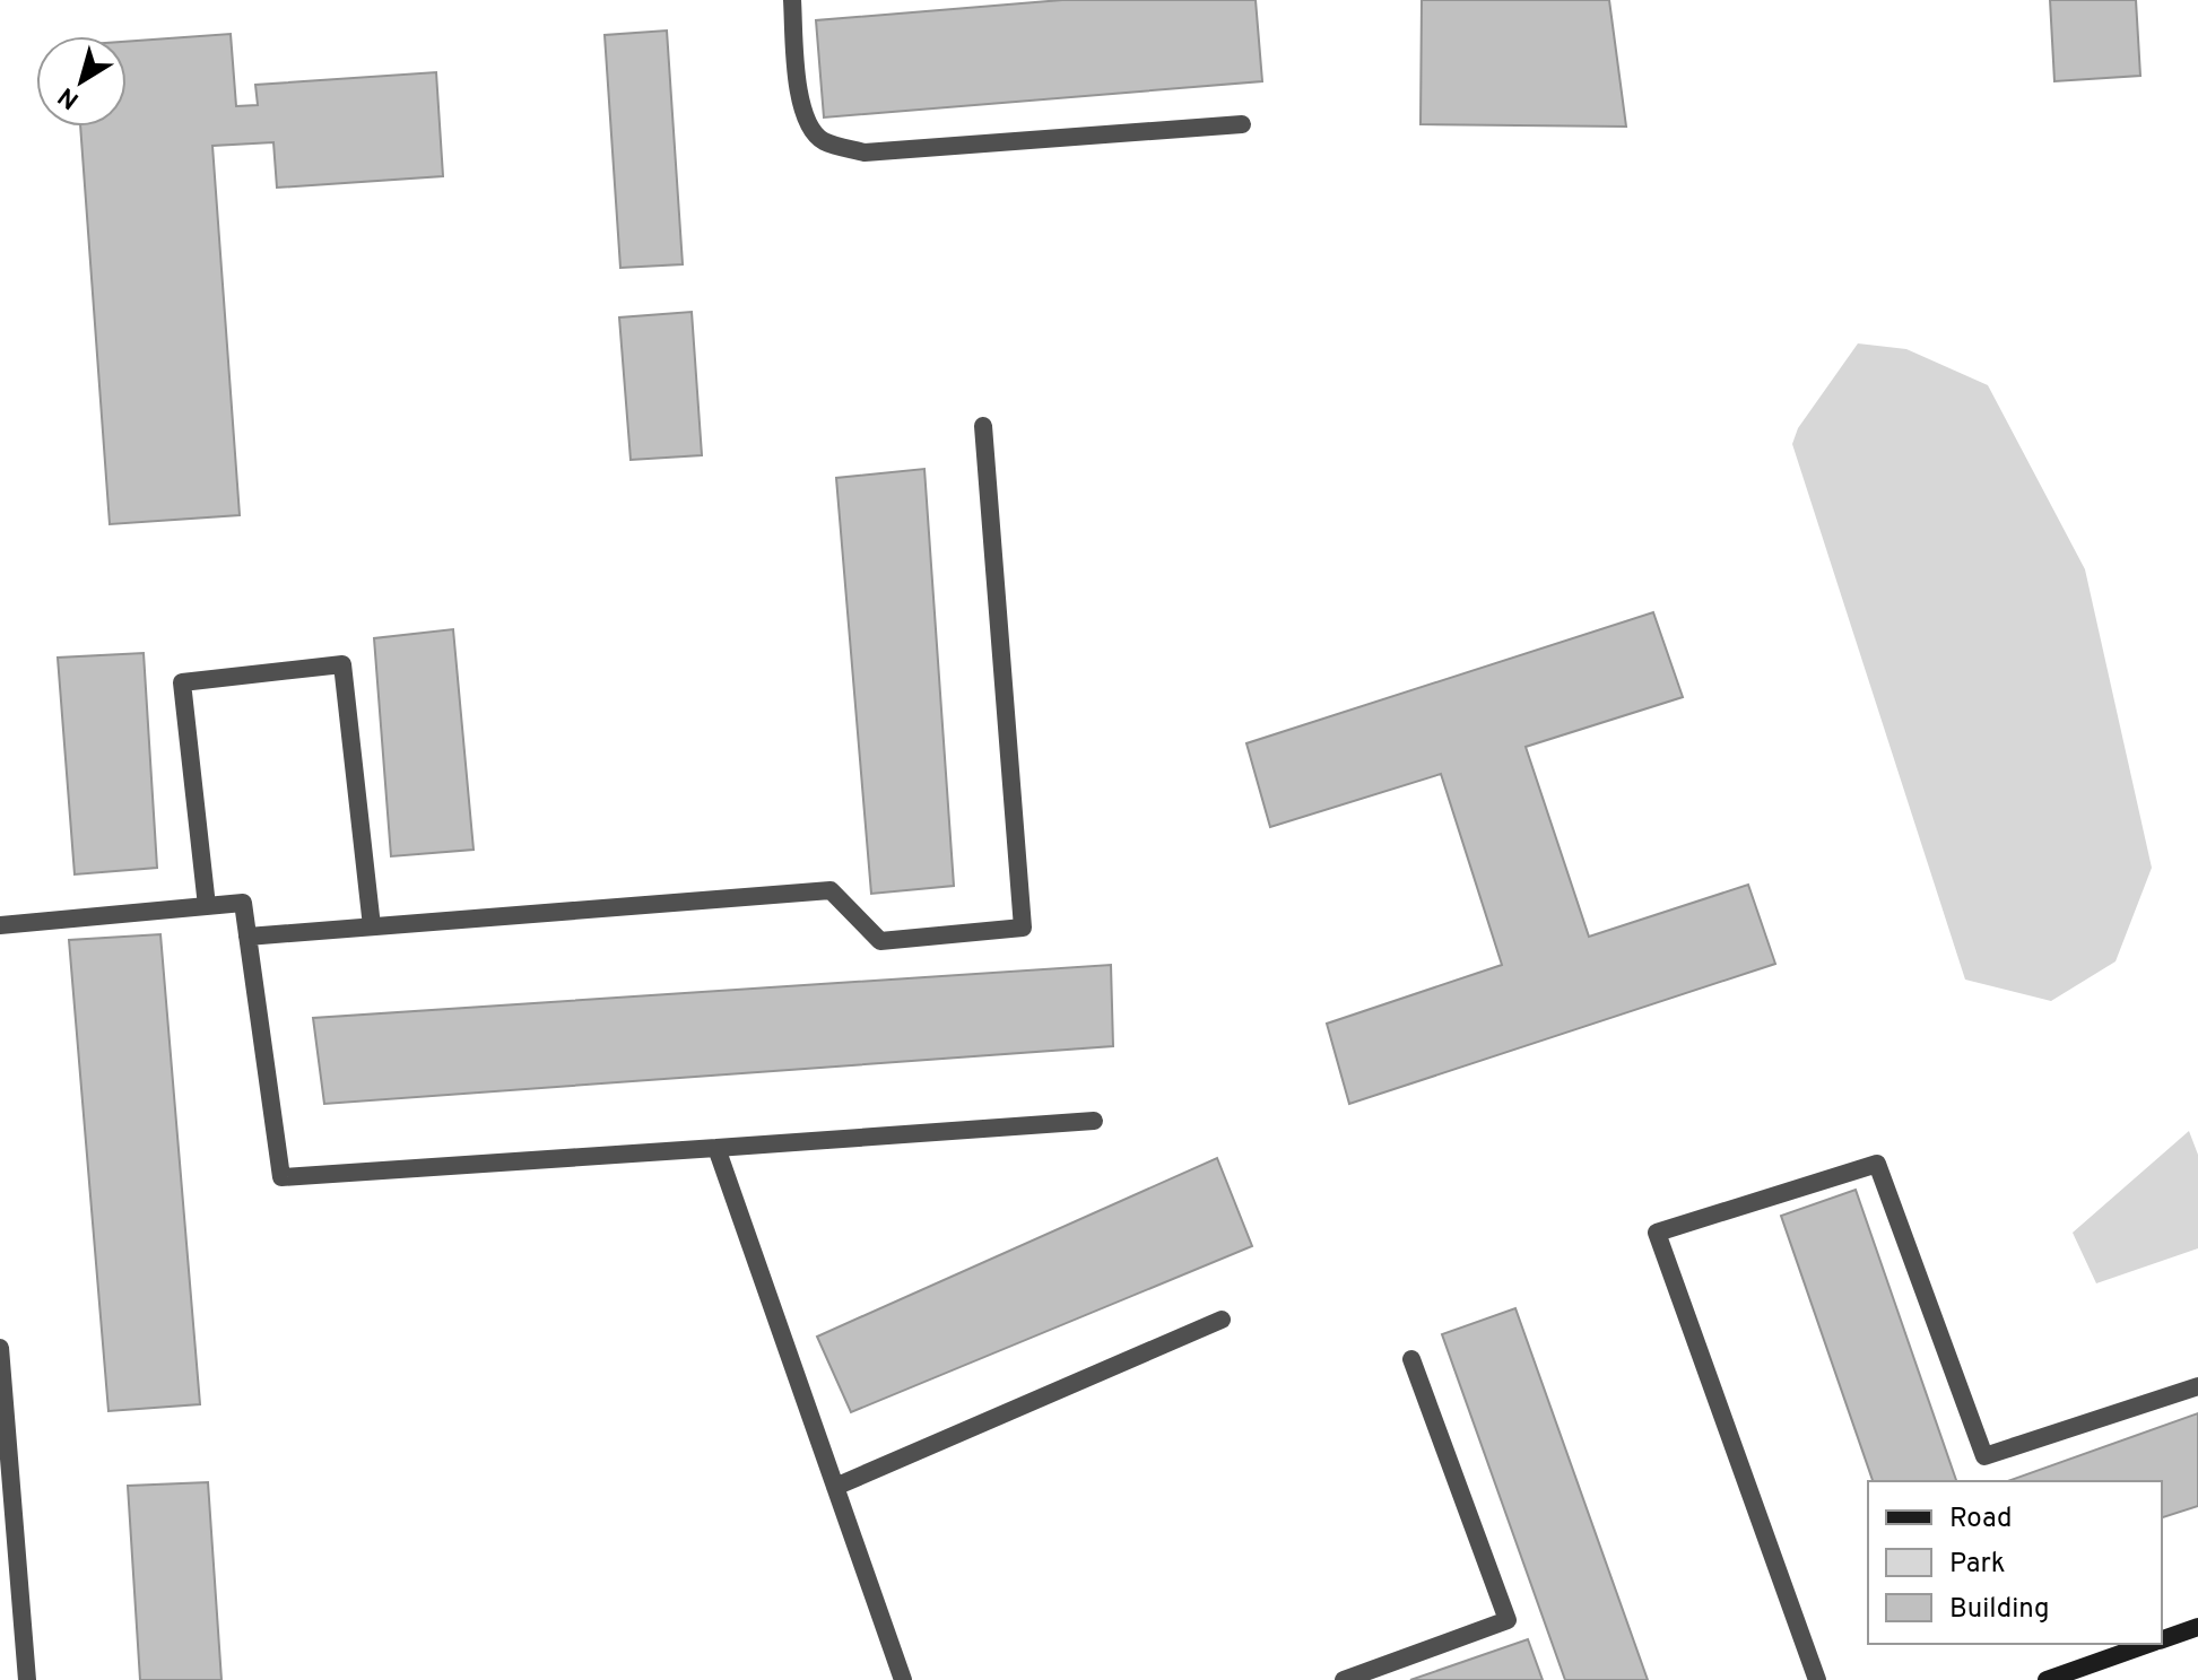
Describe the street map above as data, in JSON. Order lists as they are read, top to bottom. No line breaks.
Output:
{"legend":["Road","Park","Building"],"north":"bottom left"}
